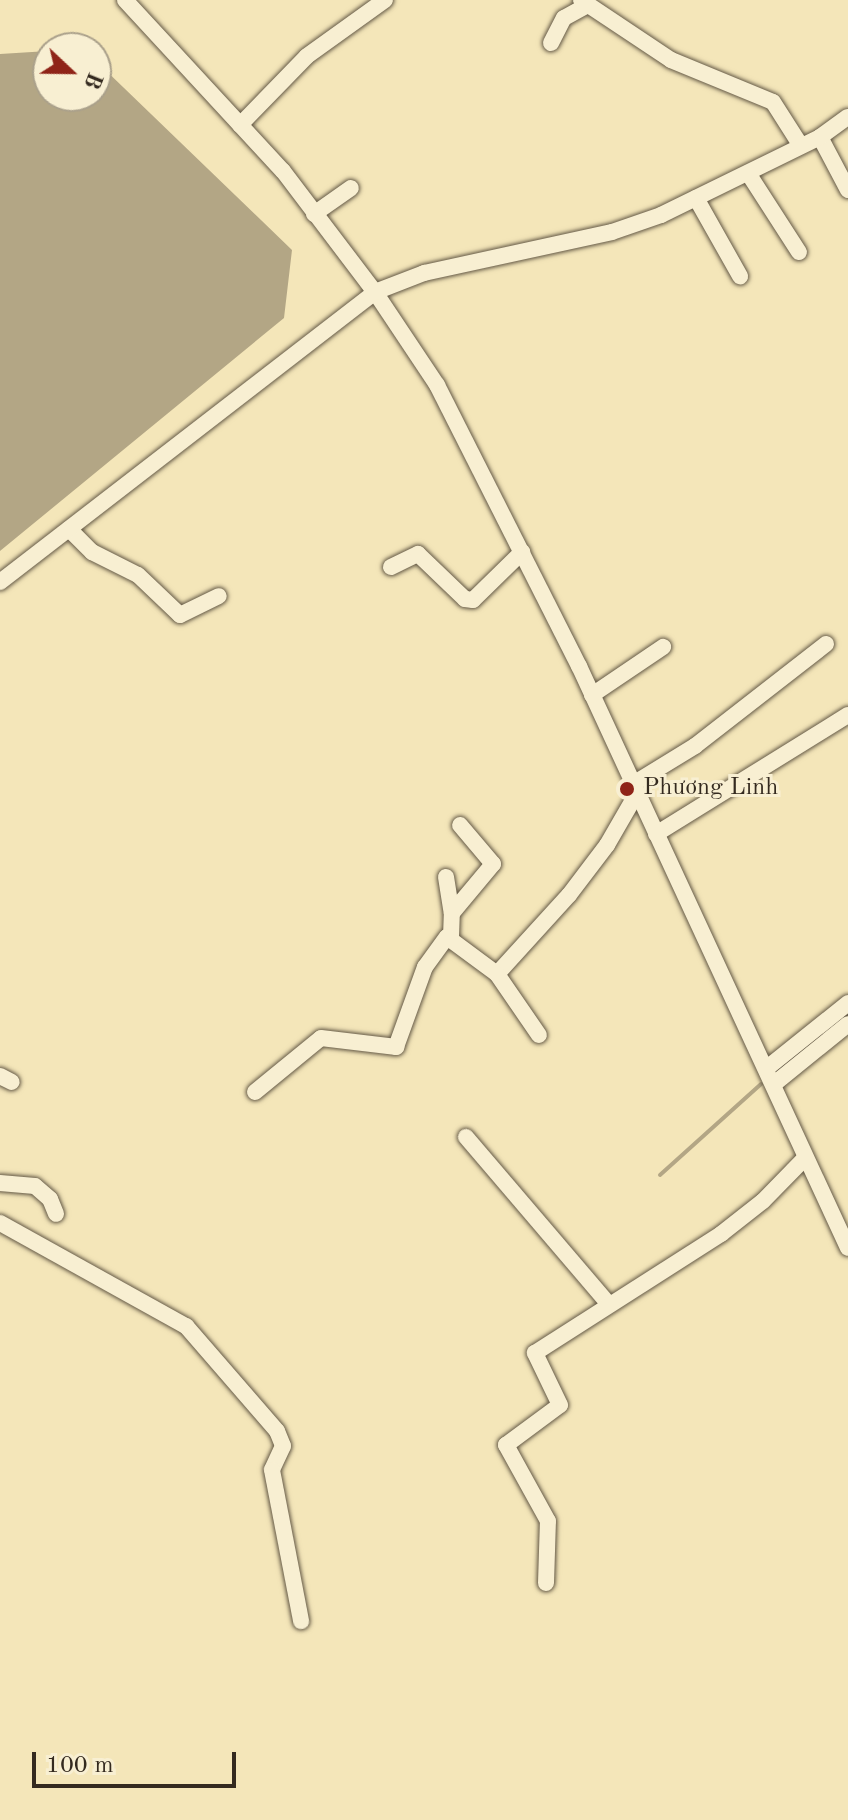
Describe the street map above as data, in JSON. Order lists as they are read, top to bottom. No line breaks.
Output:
{"places":["Phương Linh"],"scale_bar":"100 m","north":"right"}
